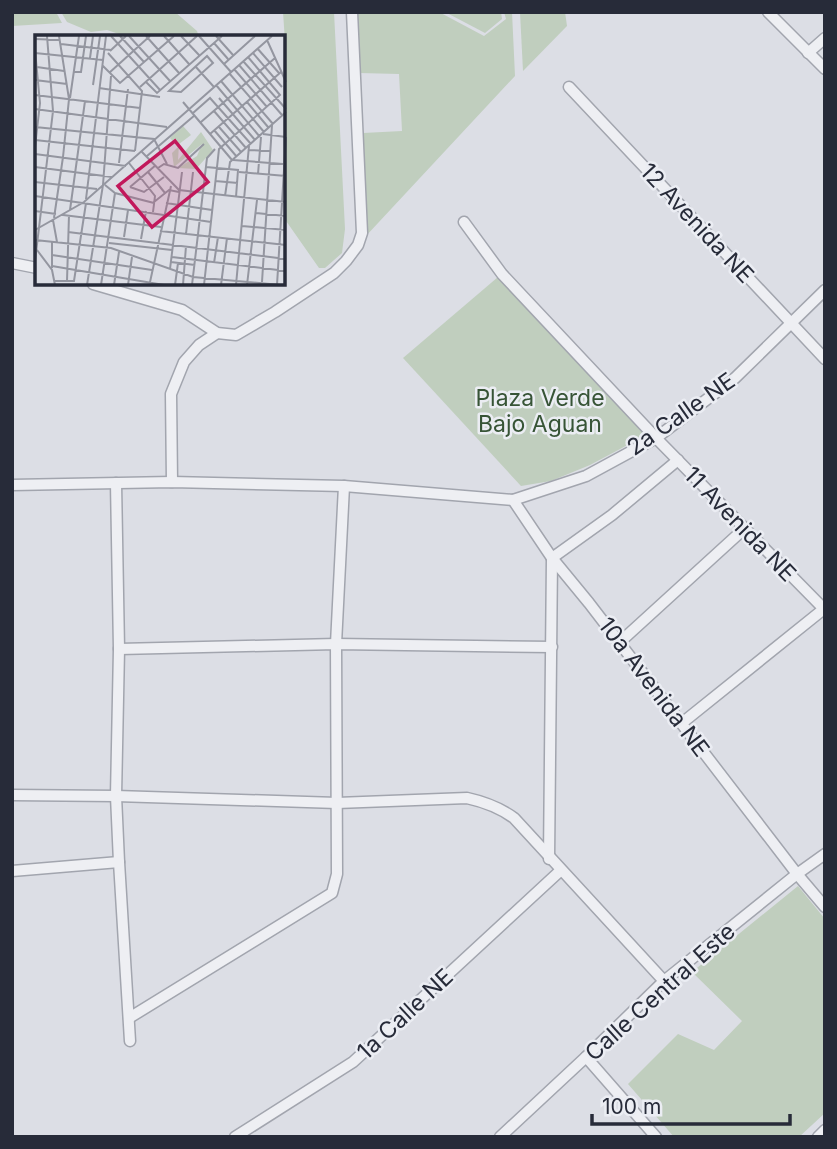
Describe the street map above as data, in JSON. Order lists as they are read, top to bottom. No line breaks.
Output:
{"streets":{"street":["12 Avenida NE","2a Calle NE","11 Avenida NE","10a Avenida NE","Calle Central Este","1a Calle NE"]},"crossings":[["12 Avenida NE","2a Calle NE"],["2a Calle NE","11 Avenida NE"],["2a Calle NE","10a Avenida NE"],["10a Avenida NE","Calle Central Este"]],"parks":["Plaza Verde Bajo Aguan"],"scale_bar":"100 m"}
